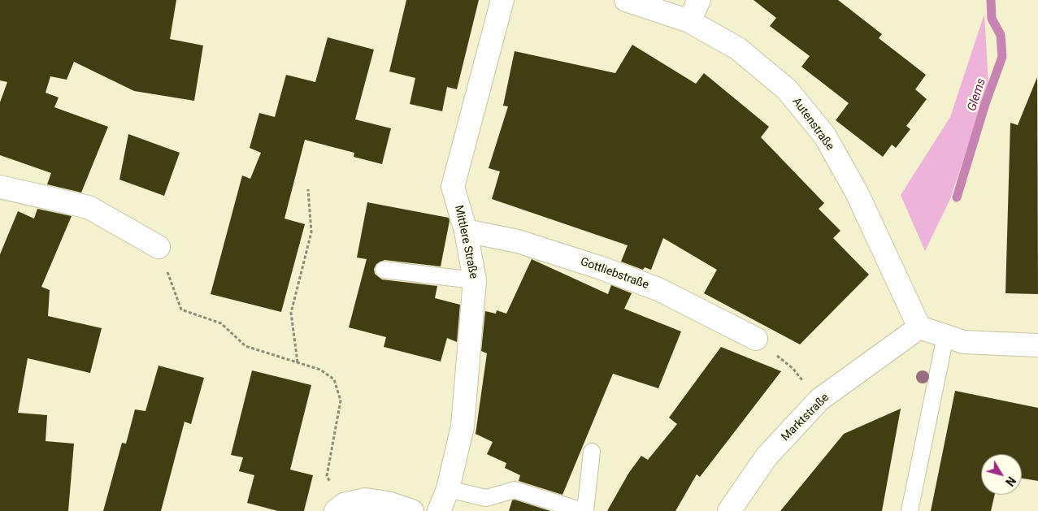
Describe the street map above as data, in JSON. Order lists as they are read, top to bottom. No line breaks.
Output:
{"streets":{"street":["Autenstraße","Mittlere Straße","Gottliebstraße","Marktstraße"]},"crossings":[["Autenstraße","Marktstraße"],["Mittlere Straße","Gottliebstraße"]],"water":["Glems"],"north":"bottom right"}
